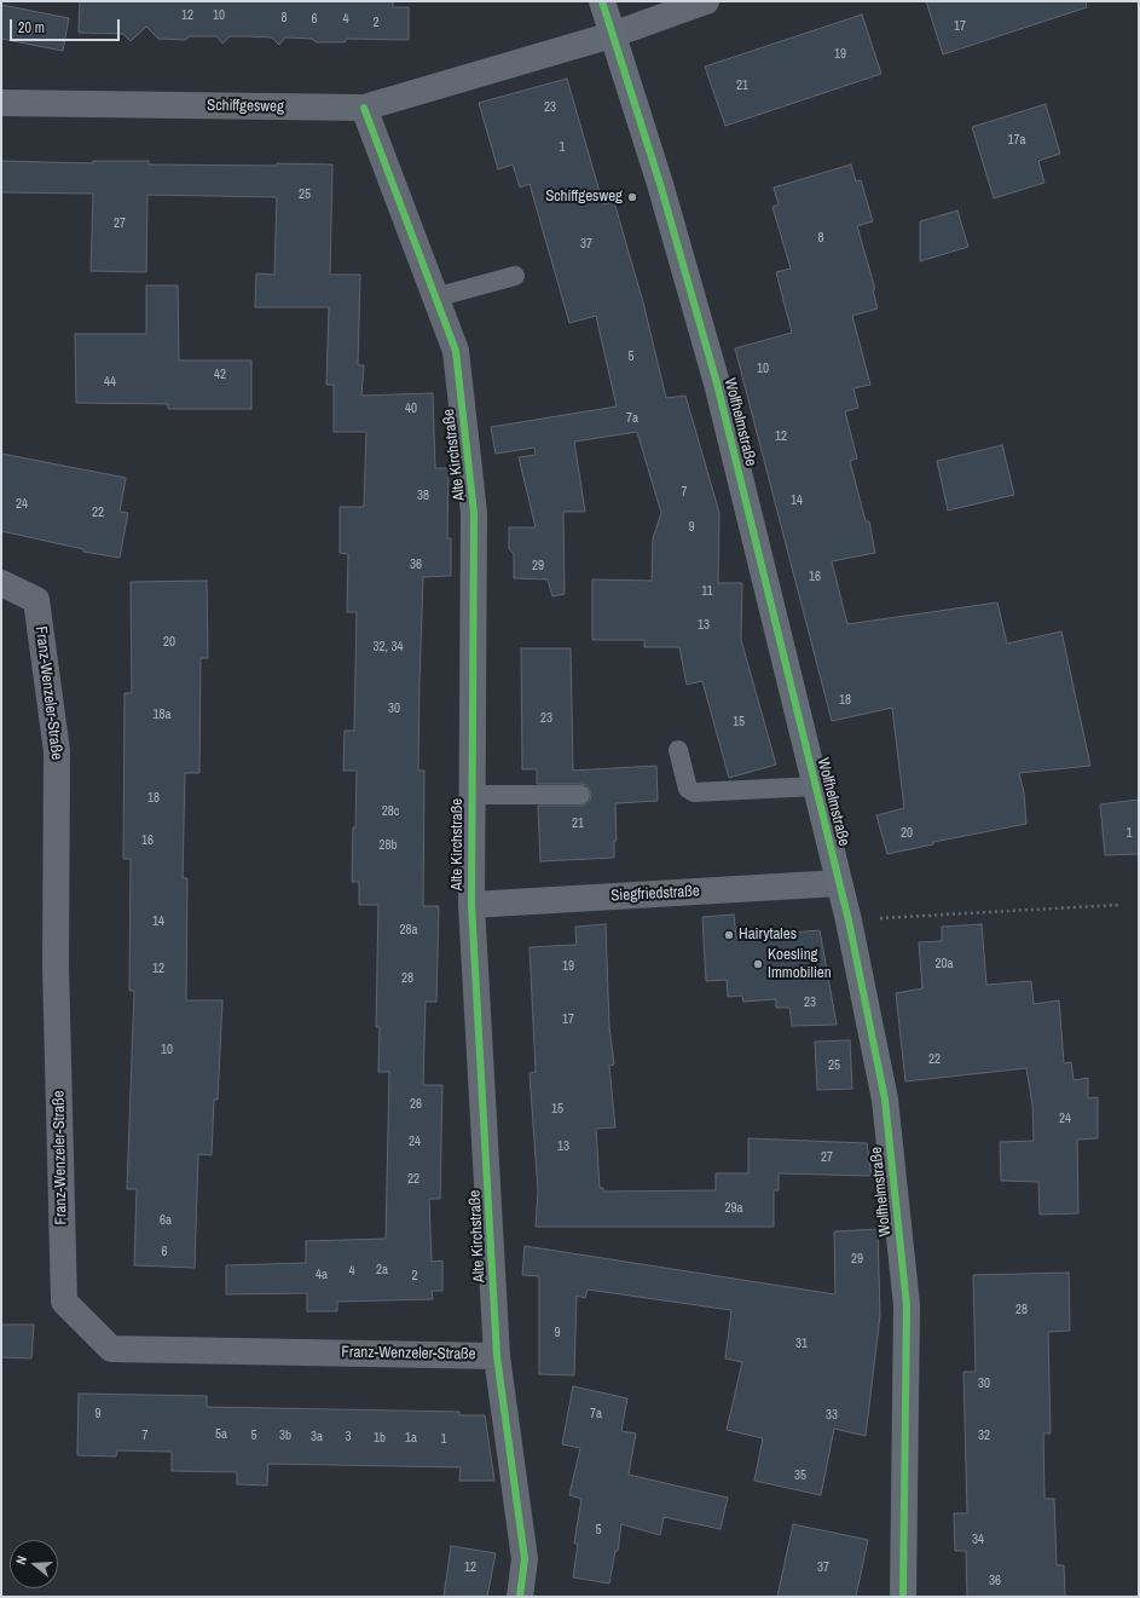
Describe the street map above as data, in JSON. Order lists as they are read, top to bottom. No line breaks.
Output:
{"streets":{"street":["Schiffgesweg","Wolfhelmstraße","Alte Kirchstraße","Franz-Wenzeler-Straße","Siegfriedstraße"]},"crossings":[["Schiffgesweg","Wolfhelmstraße"],["Schiffgesweg","Alte Kirchstraße"],["Wolfhelmstraße","Siegfriedstraße"],["Alte Kirchstraße","Franz-Wenzeler-Straße"],["Alte Kirchstraße","Siegfriedstraße"]],"places":["Schiffgesweg","Hairytales","Koesling Immobilien"],"house_numbers":["12","10","8","6","4","2","17","19","21","23","17a","1","25","27","8","37","5","10","42","44","40","7a","12","7","38","14","24","22","9","36","29","16","11","13","20","32, 34","18","30","18a","23","15","18","28c","21","20","1","16","28b","14","28a","20a","19","12","28","23","17","10","22","25","26","15","24","24","13","27","22","29a","6a","6","29","2a","4","4a","2","28","9","31","30","9","7a","33","5a","7","5","3b","32","3a","3","1b","1a","1","35","5","34","12","37","36"],"scale_bar":"20 m","north":"left"}
